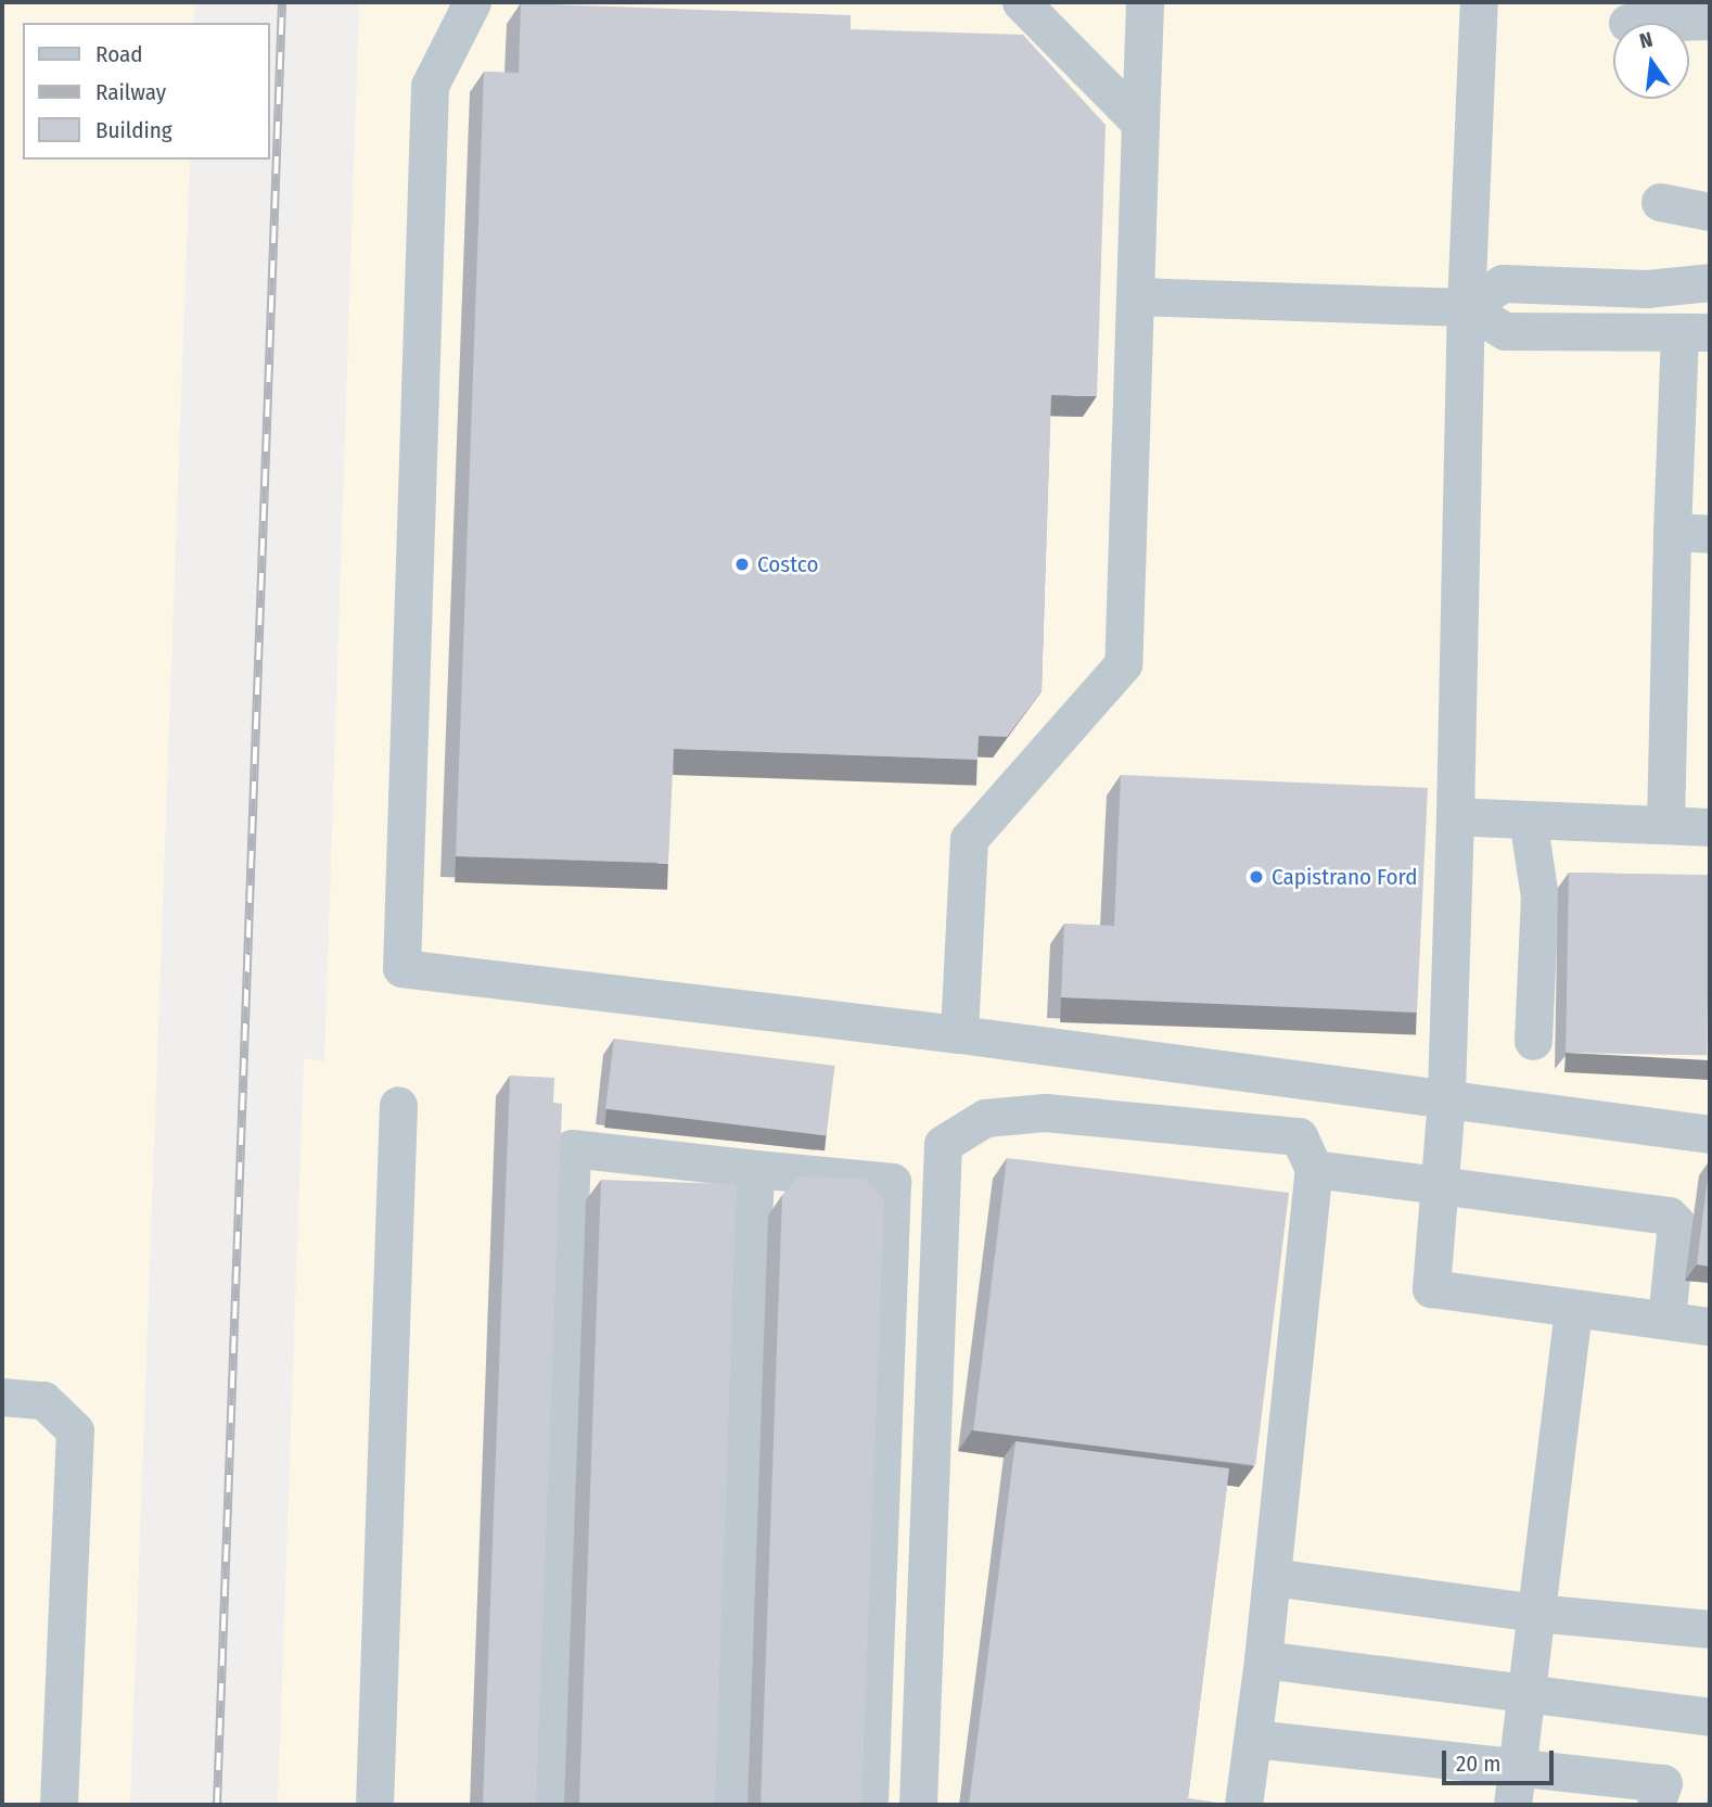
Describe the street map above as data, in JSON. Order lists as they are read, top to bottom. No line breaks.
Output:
{"places":["Costco","Capistrano Ford"],"legend":["Road","Railway","Building"],"scale_bar":"20 m","north":"top"}
